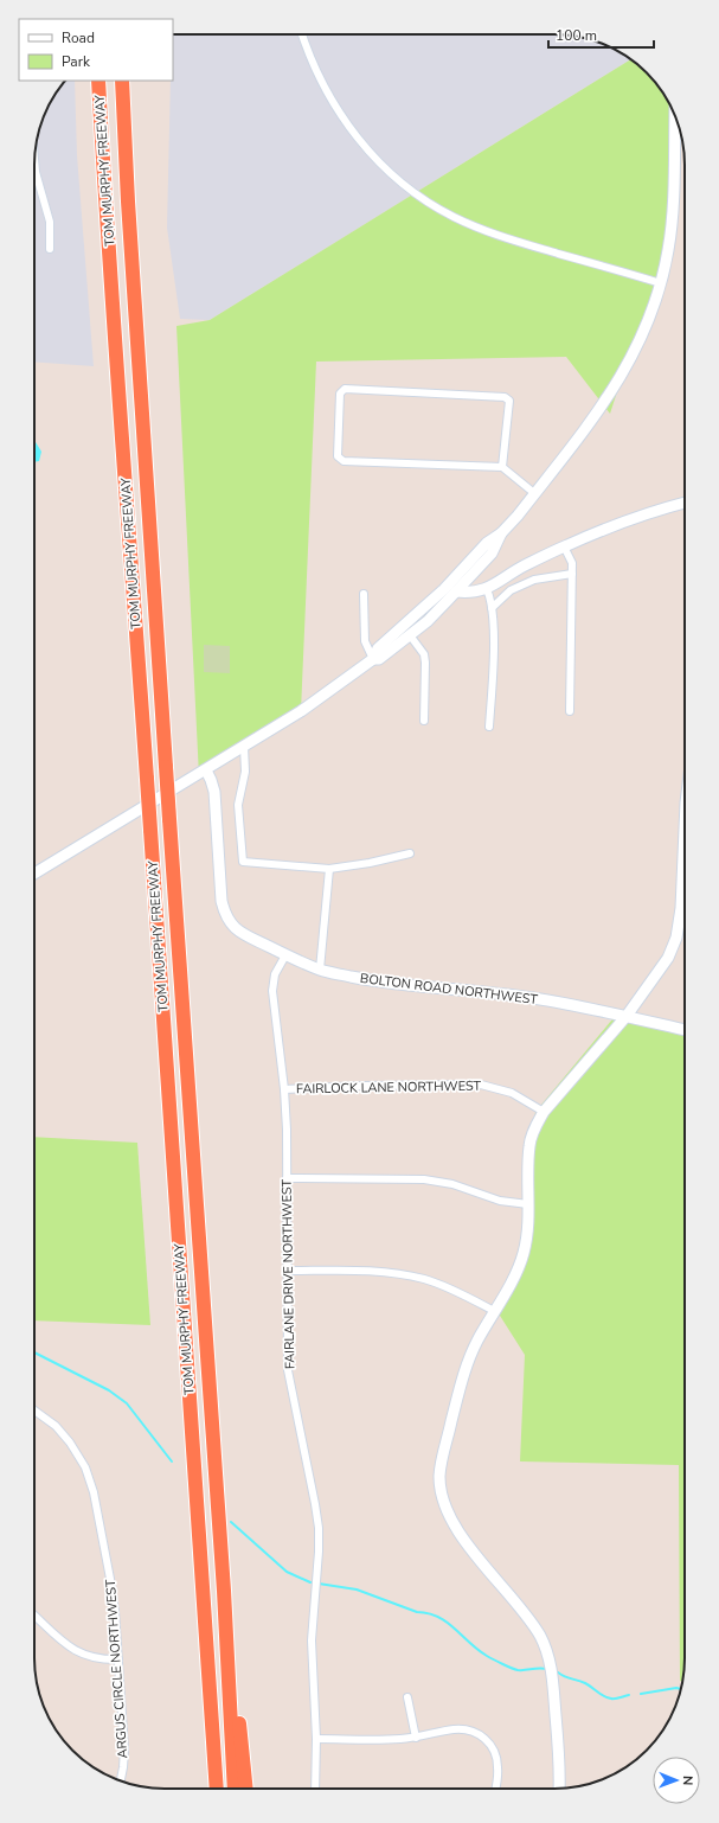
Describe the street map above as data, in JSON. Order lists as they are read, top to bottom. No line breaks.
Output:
{"streets":{"highway":["TOM MURPHY FREEWAY"],"main road":["BOLTON ROAD NORTHWEST"],"street":["FAIRLOCK LANE NORTHWEST","FAIRLANE DRIVE NORTHWEST","ARGUS CIRCLE NORTHWEST"]},"crossings":[["BOLTON ROAD NORTHWEST","FAIRLANE DRIVE NORTHWEST"],["FAIRLOCK LANE NORTHWEST","FAIRLANE DRIVE NORTHWEST"]],"legend":["Road","Park"],"scale_bar":"100 m","north":"right"}
